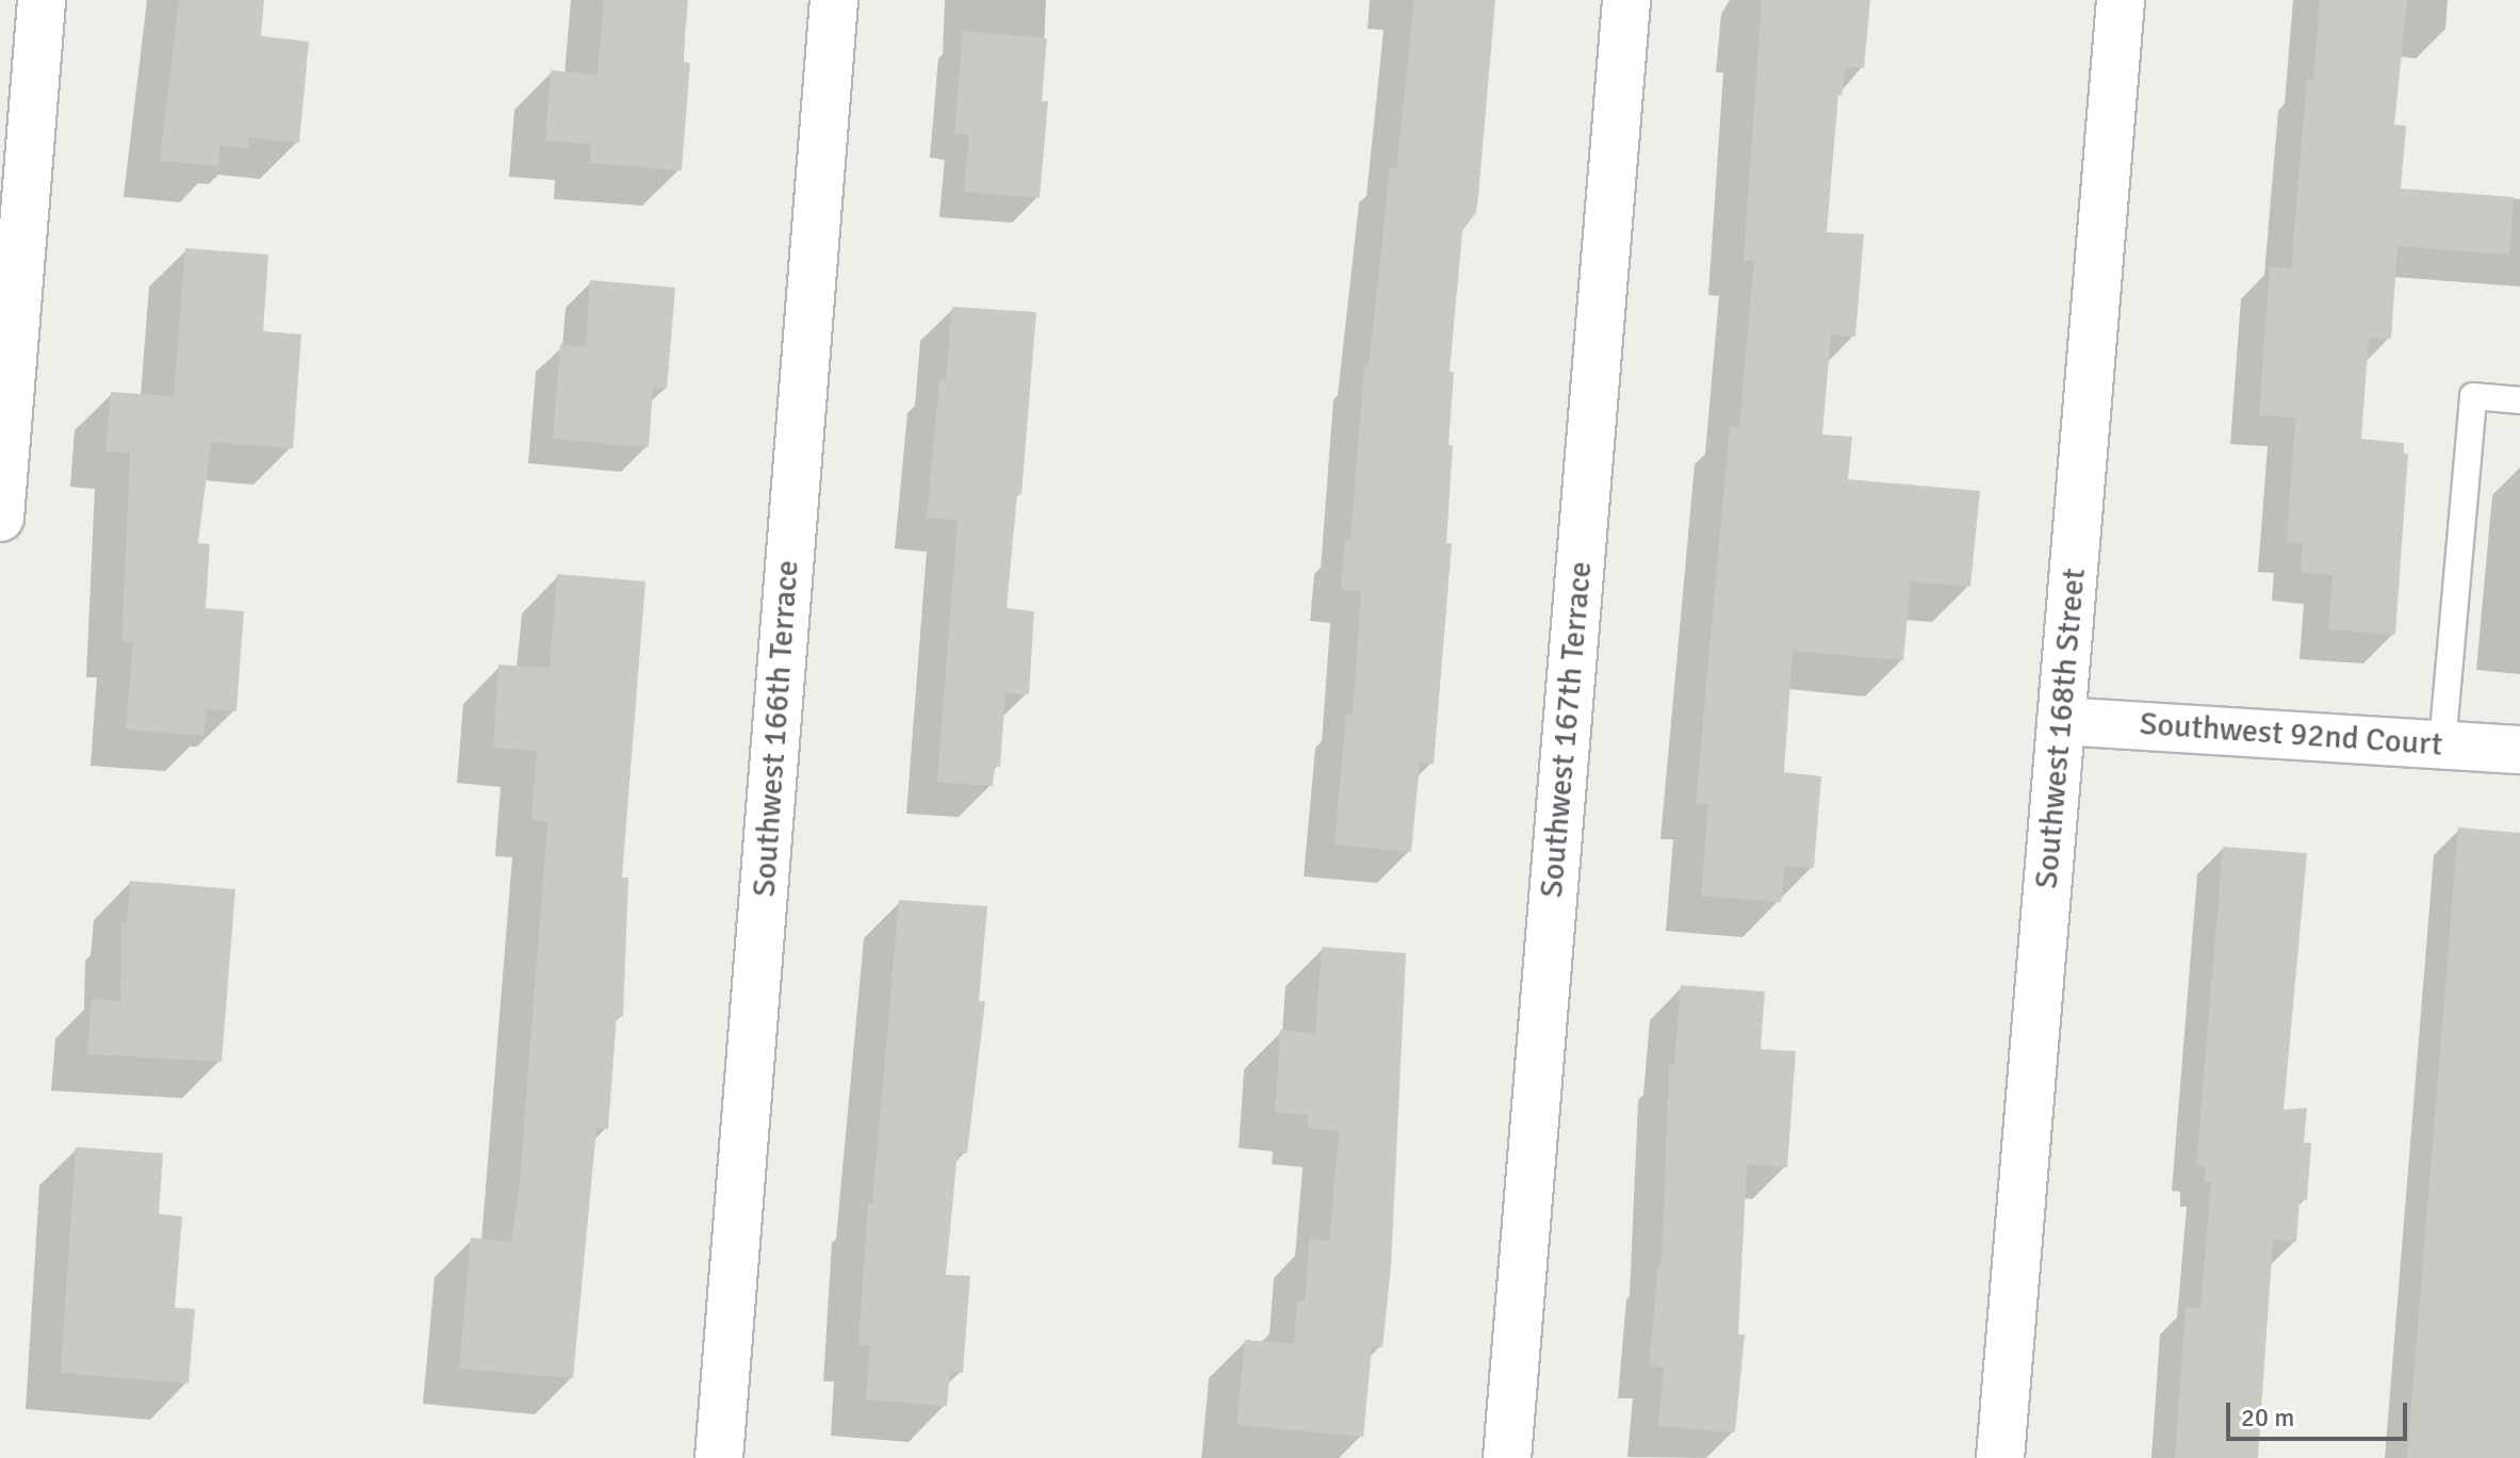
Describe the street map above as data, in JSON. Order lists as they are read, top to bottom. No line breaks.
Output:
{"streets":{"street":["Southwest 166th Terrace","Southwest 168th Street","Southwest 167th Terrace","Southwest 92nd Court"]},"crossings":[["Southwest 168th Street","Southwest 92nd Court"]],"scale_bar":"20 m"}
